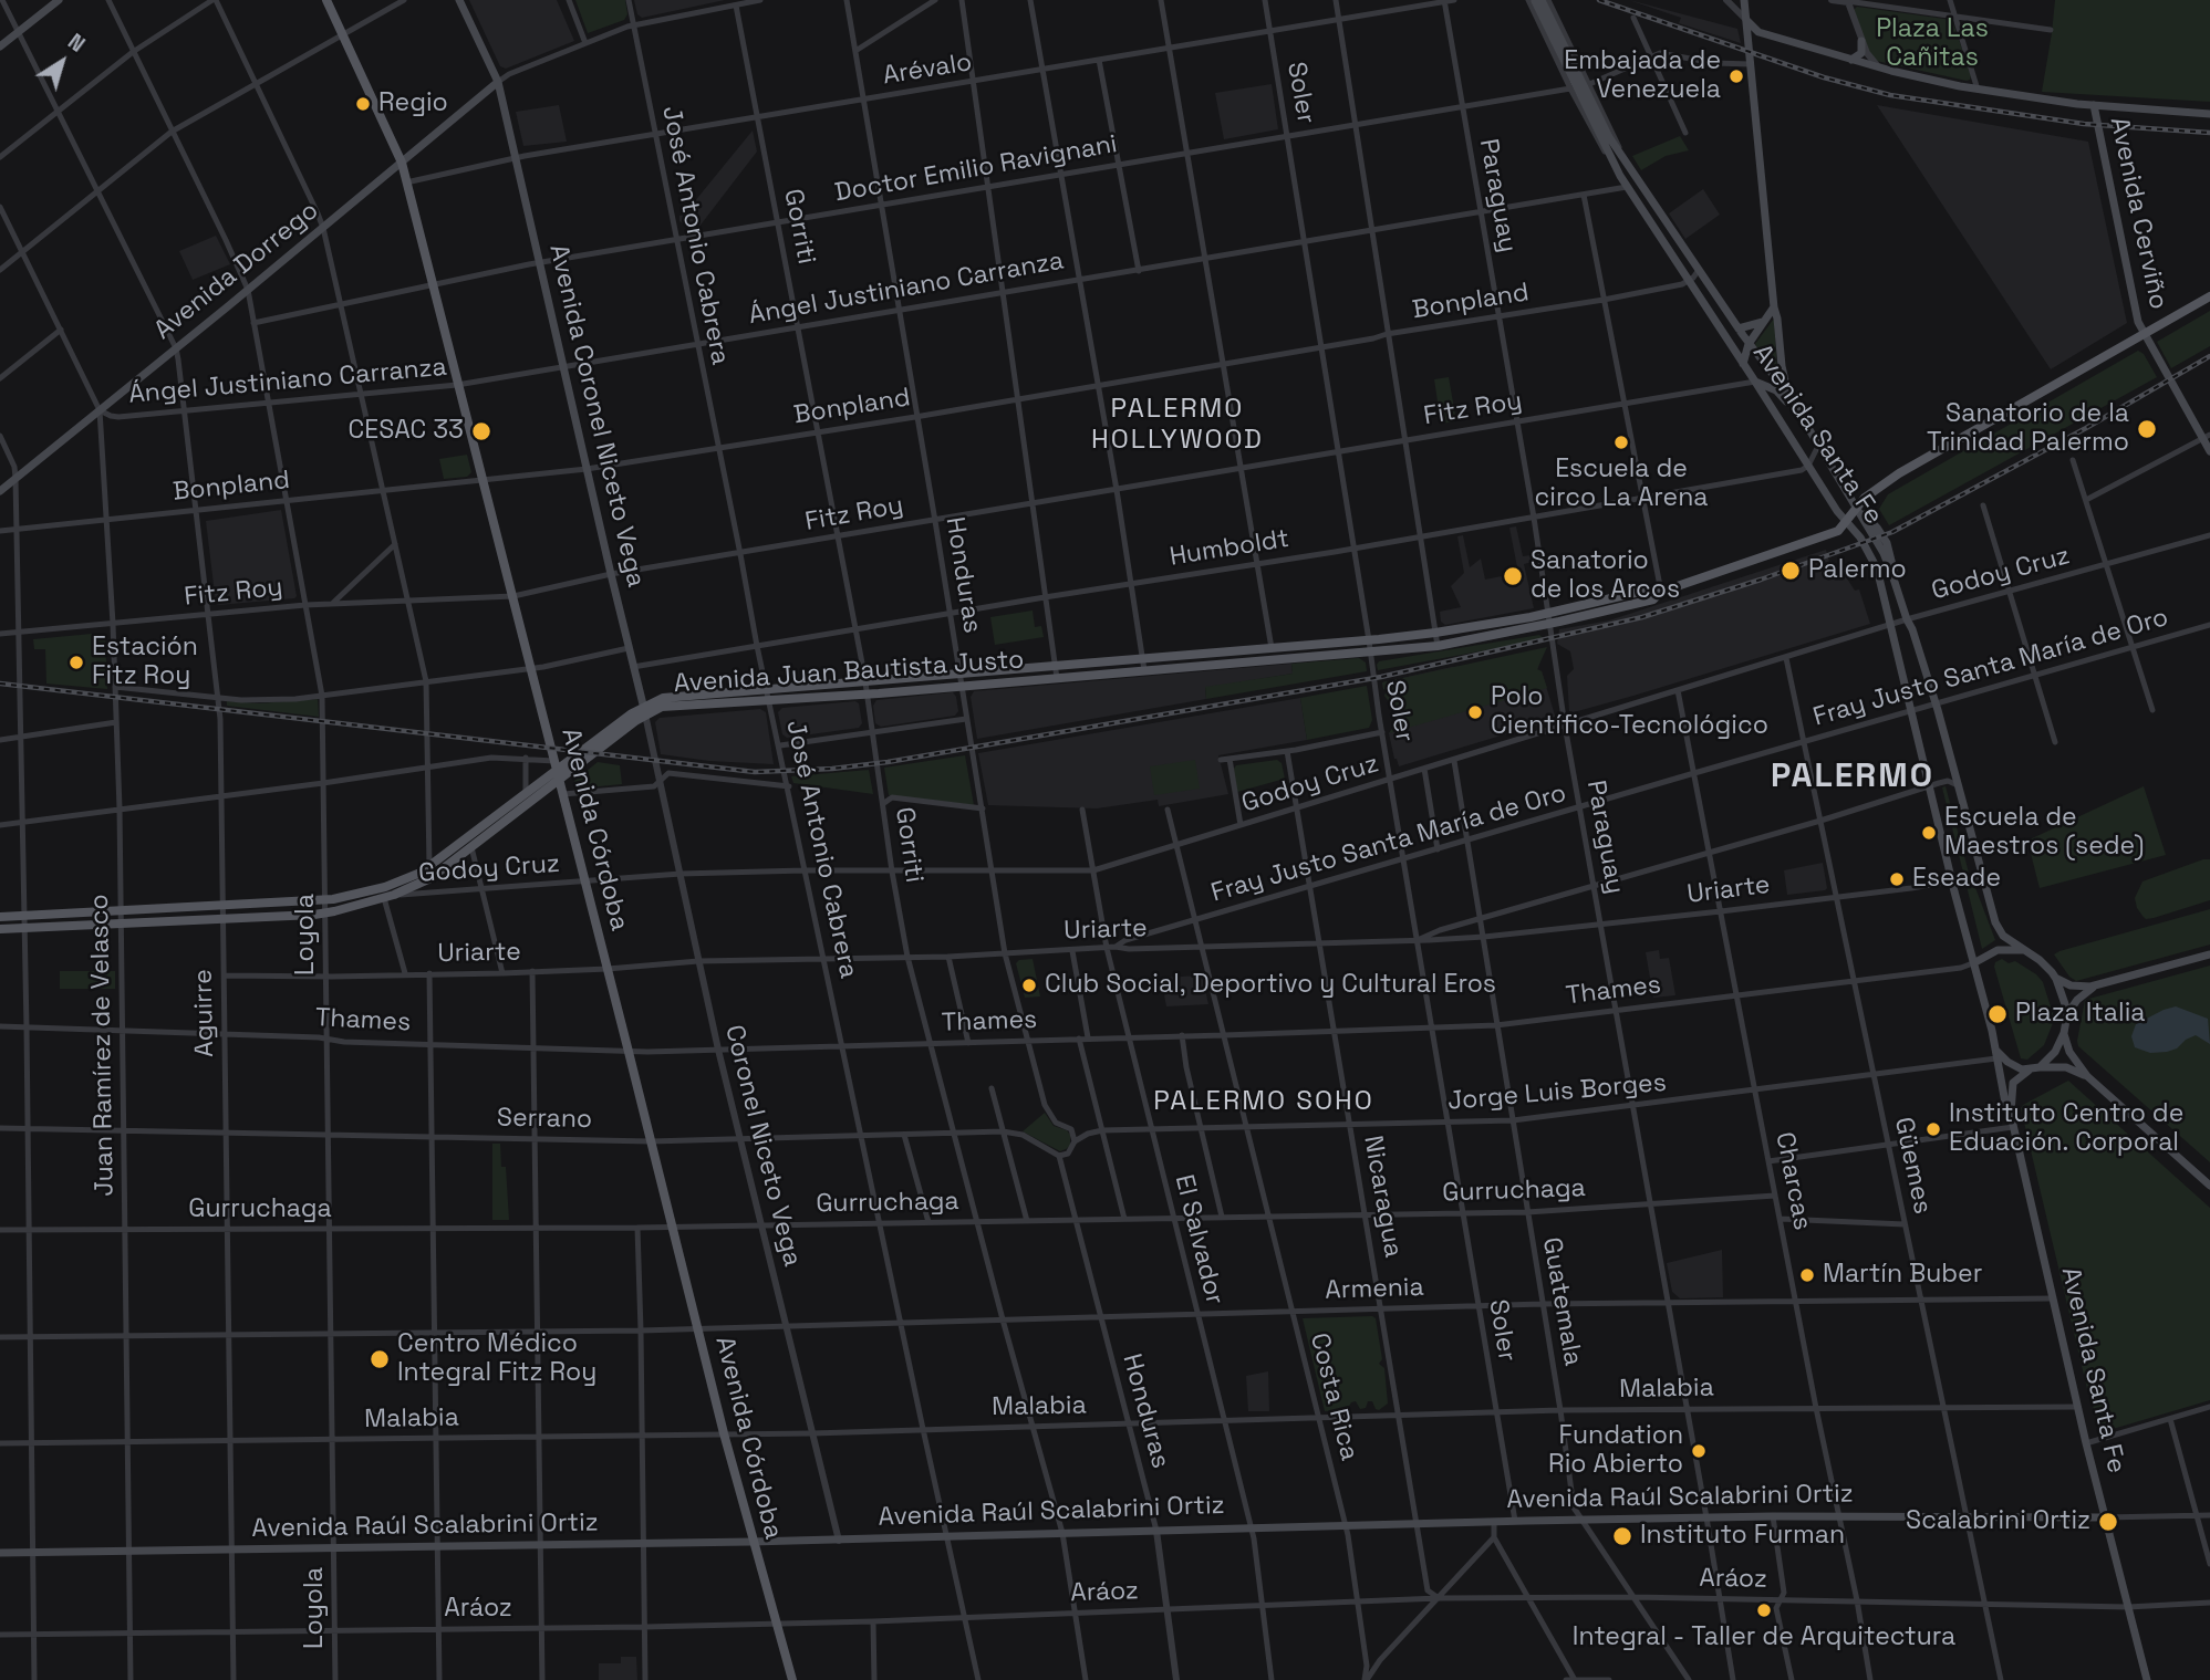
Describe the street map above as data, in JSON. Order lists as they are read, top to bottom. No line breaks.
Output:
{"streets":{"main road":["Avenida Cerviño","Avenida Dorrego","Avenida Coronel Niceto Vega","Avenida Santa Fe","Avenida Juan Bautista Justo","Avenida Córdoba","Avenida Raúl Scalabrini Ortiz"],"street":["Arévalo","Soler","Doctor Emilio Ravignani","Paraguay","Gorriti","José Antonio Cabrera","Ángel Justiniano Carranza","Bonpland","Fitz Roy","Humboldt","Godoy Cruz","Honduras","Fray Justo Santa María de Oro","Uriarte","Loyola","Thames","Aguirre","Juan Ramírez de Velasco","Jorge Luis Borges","Serrano","Coronel Niceto Vega","Güemes","Charcas","Gurruchaga","Nicaragua","El Salvador","Armenia","Guatemala","Malabia","Costa Rica","Aráoz"]},"crossings":[["Arévalo","Soler"],["Arévalo","Paraguay"],["Arévalo","Gorriti"],["Arévalo","José Antonio Cabrera"],["Arévalo","Avenida Coronel Niceto Vega"],["Arévalo","Honduras"],["Arévalo","Avenida Córdoba"],["Soler","Doctor Emilio Ravignani"],["Soler","Ángel Justiniano Carranza"],["Soler","Bonpland"],["Soler","Fitz Roy"],["Soler","Humboldt"],["Soler","Godoy Cruz"],["Soler","Fray Justo Santa María de Oro"],["Soler","Avenida Juan Bautista Justo"],["Soler","Uriarte"],["Soler","Thames"],["Soler","Jorge Luis Borges"],["Soler","Gurruchaga"],["Soler","Armenia"],["Soler","Malabia"],["Soler","Avenida Raúl Scalabrini Ortiz"],["Doctor Emilio Ravignani","Paraguay"],["Doctor Emilio Ravignani","Gorriti"],["Doctor Emilio Ravignani","José Antonio Cabrera"],["Doctor Emilio Ravignani","Avenida Coronel Niceto Vega"],["Doctor Emilio Ravignani","Avenida Santa Fe"],["Doctor Emilio Ravignani","Honduras"],["Doctor Emilio Ravignani","Avenida Córdoba"],["Doctor Emilio Ravignani","Loyola"],["Paraguay","Ángel Justiniano Carranza"],["Paraguay","Bonpland"],["Paraguay","Fitz Roy"],["Paraguay","Humboldt"],["Paraguay","Godoy Cruz"],["Paraguay","Fray Justo Santa María de Oro"],["Paraguay","Avenida Juan Bautista Justo"],["Paraguay","Uriarte"],["Paraguay","Thames"],["Paraguay","Jorge Luis Borges"],["Paraguay","Gurruchaga"],["Paraguay","Armenia"],["Paraguay","Malabia"],["Paraguay","Avenida Raúl Scalabrini Ortiz"],["Paraguay","Aráoz"],["Avenida Cerviño","Avenida Juan Bautista Justo"],["Gorriti","Ángel Justiniano Carranza"],["Gorriti","Bonpland"],["Gorriti","Fitz Roy"],["Gorriti","Humboldt"],["Gorriti","Godoy Cruz"],["Gorriti","Avenida Juan Bautista Justo"],["Gorriti","Uriarte"],["Gorriti","Thames"],["Gorriti","Serrano"],["Gorriti","Gurruchaga"],["Gorriti","Armenia"],["Gorriti","Malabia"],["Gorriti","Avenida Raúl Scalabrini Ortiz"],["Gorriti","Aráoz"],["José Antonio Cabrera","Ángel Justiniano Carranza"],["José Antonio Cabrera","Bonpland"],["José Antonio Cabrera","Fitz Roy"],["José Antonio Cabrera","Humboldt"],["José Antonio Cabrera","Godoy Cruz"],["José Antonio Cabrera","Avenida Juan Bautista Justo"],["José Antonio Cabrera","Uriarte"],["José Antonio Cabrera","Thames"],["José Antonio Cabrera","Serrano"],["José Antonio Cabrera","Gurruchaga"],["José Antonio Cabrera","Armenia"],["José Antonio Cabrera","Malabia"],["José Antonio Cabrera","Avenida Raúl Scalabrini Ortiz"],["José Antonio Cabrera","Aráoz"],["Avenida Dorrego","Ángel Justiniano Carranza"],["Avenida Dorrego","Avenida Coronel Niceto Vega"],["Avenida Dorrego","Avenida Córdoba"],["Avenida Dorrego","Loyola"],["Avenida Dorrego","Aguirre"],["Avenida Dorrego","Juan Ramírez de Velasco"],["Ángel Justiniano Carranza","Avenida Coronel Niceto Vega"],["Ángel Justiniano Carranza","Avenida Santa Fe"],["Ángel Justiniano Carranza","Honduras"],["Ángel Justiniano Carranza","Avenida Córdoba"],["Ángel Justiniano Carranza","Loyola"],["Ángel Justiniano Carranza","Aguirre"],["Ángel Justiniano Carranza","Juan Ramírez de Velasco"],["Bonpland","Avenida Coronel Niceto Vega"],["Bonpland","Avenida Santa Fe"],["Bonpland","Honduras"],["Bonpland","Avenida Córdoba"],["Bonpland","Loyola"],["Bonpland","Aguirre"],["Bonpland","Juan Ramírez de Velasco"],["Fitz Roy","Avenida Coronel Niceto Vega"],["Fitz Roy","Avenida Santa Fe"],["Fitz Roy","Honduras"],["Fitz Roy","Avenida Córdoba"],["Fitz Roy","Loyola"],["Fitz Roy","Aguirre"],["Fitz Roy","Juan Ramírez de Velasco"],["Avenida Coronel Niceto Vega","Humboldt"],["Avenida Coronel Niceto Vega","Avenida Juan Bautista Justo"],["Avenida Coronel Niceto Vega","Coronel Niceto Vega"],["Avenida Santa Fe","Humboldt"],["Avenida Santa Fe","Godoy Cruz"],["Avenida Santa Fe","Fray Justo Santa María de Oro"],["Avenida Santa Fe","Avenida Juan Bautista Justo"],["Avenida Santa Fe","Uriarte"],["Avenida Santa Fe","Thames"],["Avenida Santa Fe","Jorge Luis Borges"],["Avenida Santa Fe","Armenia"],["Avenida Santa Fe","Malabia"],["Avenida Santa Fe","Avenida Raúl Scalabrini Ortiz"],["Avenida Santa Fe","Aráoz"],["Humboldt","Honduras"],["Godoy Cruz","Honduras"],["Godoy Cruz","Avenida Juan Bautista Justo"],["Godoy Cruz","Avenida Córdoba"],["Godoy Cruz","Coronel Niceto Vega"],["Godoy Cruz","Güemes"],["Godoy Cruz","Charcas"],["Godoy Cruz","Nicaragua"],["Godoy Cruz","El Salvador"],["Godoy Cruz","Guatemala"],["Godoy Cruz","Costa Rica"],["Honduras","Avenida Juan Bautista Justo"],["Honduras","Uriarte"],["Honduras","Thames"],["Honduras","Jorge Luis Borges"],["Honduras","Serrano"],["Honduras","Gurruchaga"],["Honduras","Armenia"],["Honduras","Malabia"],["Honduras","Avenida Raúl Scalabrini Ortiz"],["Honduras","Aráoz"],["Fray Justo Santa María de Oro","Uriarte"],["Fray Justo Santa María de Oro","Güemes"],["Fray Justo Santa María de Oro","Charcas"],["Fray Justo Santa María de Oro","Nicaragua"],["Fray Justo Santa María de Oro","Guatemala"],["Fray Justo Santa María de Oro","Costa Rica"],["Avenida Juan Bautista Justo","Avenida Córdoba"],["Avenida Juan Bautista Justo","Loyola"],["Avenida Juan Bautista Justo","Aguirre"],["Avenida Juan Bautista Justo","Juan Ramírez de Velasco"],["Avenida Córdoba","Uriarte"],["Avenida Córdoba","Thames"],["Avenida Córdoba","Serrano"],["Avenida Córdoba","Gurruchaga"],["Avenida Córdoba","Armenia"],["Avenida Córdoba","Malabia"],["Avenida Córdoba","Avenida Raúl Scalabrini Ortiz"],["Avenida Córdoba","Aráoz"],["Uriarte","Loyola"],["Uriarte","Aguirre"],["Uriarte","Coronel Niceto Vega"],["Uriarte","Güemes"],["Uriarte","Charcas"],["Uriarte","Nicaragua"],["Uriarte","El Salvador"],["Uriarte","Guatemala"],["Uriarte","Costa Rica"],["Loyola","Thames"],["Loyola","Serrano"],["Loyola","Gurruchaga"],["Loyola","Armenia"],["Loyola","Malabia"],["Loyola","Avenida Raúl Scalabrini Ortiz"],["Loyola","Aráoz"],["Thames","Aguirre"],["Thames","Juan Ramírez de Velasco"],["Thames","Jorge Luis Borges"],["Thames","Coronel Niceto Vega"],["Thames","Güemes"],["Thames","Charcas"],["Thames","Nicaragua"],["Thames","El Salvador"],["Thames","Guatemala"],["Thames","Costa Rica"],["Aguirre","Serrano"],["Aguirre","Gurruchaga"],["Aguirre","Armenia"],["Aguirre","Malabia"],["Aguirre","Avenida Raúl Scalabrini Ortiz"],["Aguirre","Aráoz"],["Juan Ramírez de Velasco","Serrano"],["Juan Ramírez de Velasco","Gurruchaga"],["Juan Ramírez de Velasco","Armenia"],["Juan Ramírez de Velasco","Malabia"],["Juan Ramírez de Velasco","Avenida Raúl Scalabrini Ortiz"],["Juan Ramírez de Velasco","Aráoz"],["Jorge Luis Borges","Güemes"],["Jorge Luis Borges","Charcas"],["Jorge Luis Borges","Nicaragua"],["Jorge Luis Borges","El Salvador"],["Jorge Luis Borges","Guatemala"],["Jorge Luis Borges","Costa Rica"],["Serrano","Coronel Niceto Vega"],["Coronel Niceto Vega","Gurruchaga"],["Coronel Niceto Vega","Armenia"],["Coronel Niceto Vega","Malabia"],["Coronel Niceto Vega","Avenida Raúl Scalabrini Ortiz"],["Güemes","Armenia"],["Güemes","Malabia"],["Güemes","Avenida Raúl Scalabrini Ortiz"],["Güemes","Aráoz"],["Charcas","Gurruchaga"],["Charcas","Armenia"],["Charcas","Malabia"],["Charcas","Avenida Raúl Scalabrini Ortiz"],["Charcas","Aráoz"],["Gurruchaga","Nicaragua"],["Gurruchaga","El Salvador"],["Gurruchaga","Guatemala"],["Gurruchaga","Costa Rica"],["Nicaragua","Armenia"],["Nicaragua","Malabia"],["Nicaragua","Avenida Raúl Scalabrini Ortiz"],["Nicaragua","Aráoz"],["El Salvador","Armenia"],["El Salvador","Malabia"],["El Salvador","Avenida Raúl Scalabrini Ortiz"],["El Salvador","Aráoz"],["Armenia","Guatemala"],["Armenia","Costa Rica"],["Guatemala","Malabia"],["Guatemala","Avenida Raúl Scalabrini Ortiz"],["Guatemala","Aráoz"],["Malabia","Costa Rica"],["Costa Rica","Avenida Raúl Scalabrini Ortiz"],["Costa Rica","Aráoz"]],"districts":["PALERMO HOLLYWOOD","PALERMO","PALERMO SOHO"],"parks":["Plaza Las Cañitas"],"places":["Embajada de Venezuela","Regio","Sanatorio de la Trinidad Palermo","CESAC 33","Escuela de circo La Arena","Palermo","Sanatorio de los Arcos","Estación Fitz Roy","Polo Científico-Tecnológico","Escuela de Maestros (sede)","Eseade","Club Social, Deportivo y Cultural Eros","Plaza Italia","Instituto Centro de Eduación. Corporal","Martín Buber","Centro Médico Integral Fitz Roy","Fundation Rio Abierto","Scalabrini Ortiz","Instituto Furman","Integral - Taller de Arquitectura"],"north":"top right"}
